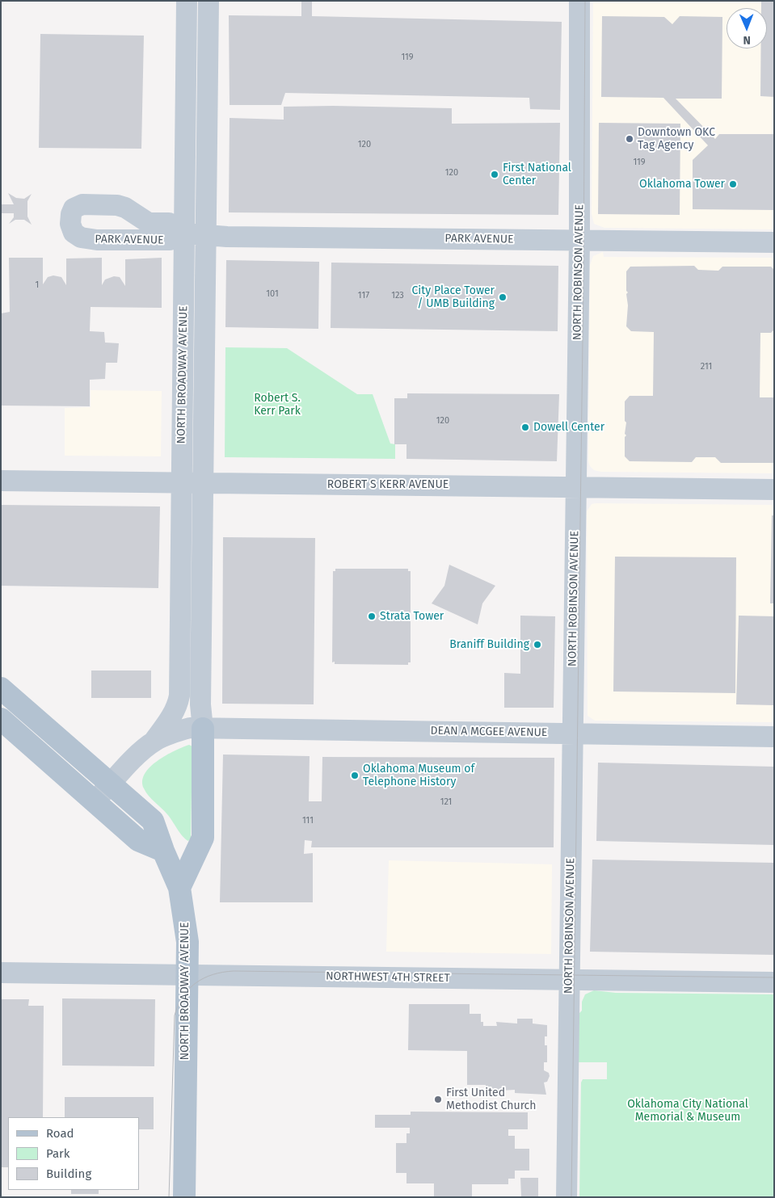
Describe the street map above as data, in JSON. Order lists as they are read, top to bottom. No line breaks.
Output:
{"streets":{"main road":["NORTH BROADWAY AVENUE"],"street":["PARK AVENUE","NORTH ROBINSON AVENUE","ROBERT S KERR AVENUE","DEAN A MCGEE AVENUE","NORTHWEST 4TH STREET"]},"crossings":[["PARK AVENUE","NORTH ROBINSON AVENUE"],["PARK AVENUE","NORTH BROADWAY AVENUE"],["NORTH ROBINSON AVENUE","ROBERT S KERR AVENUE"],["NORTH ROBINSON AVENUE","DEAN A MCGEE AVENUE"],["NORTH ROBINSON AVENUE","NORTHWEST 4TH STREET"],["NORTH BROADWAY AVENUE","ROBERT S KERR AVENUE"],["NORTH BROADWAY AVENUE","DEAN A MCGEE AVENUE"],["NORTH BROADWAY AVENUE","NORTHWEST 4TH STREET"]],"parks":["Robert S. Kerr Park","Oklahoma City National Memorial & Museum"],"places":["Downtown OKC Tag Agency","First National Center","Oklahoma Tower","City Place Tower / UMB Building","Dowell Center","Strata Tower","Braniff Building","Oklahoma Museum of Telephone History","First United Methodist Church"],"house_numbers":["119","120","119","120","1","101","117","123","211","120","121","111"],"legend":["Road","Park","Building"],"north":"bottom"}
